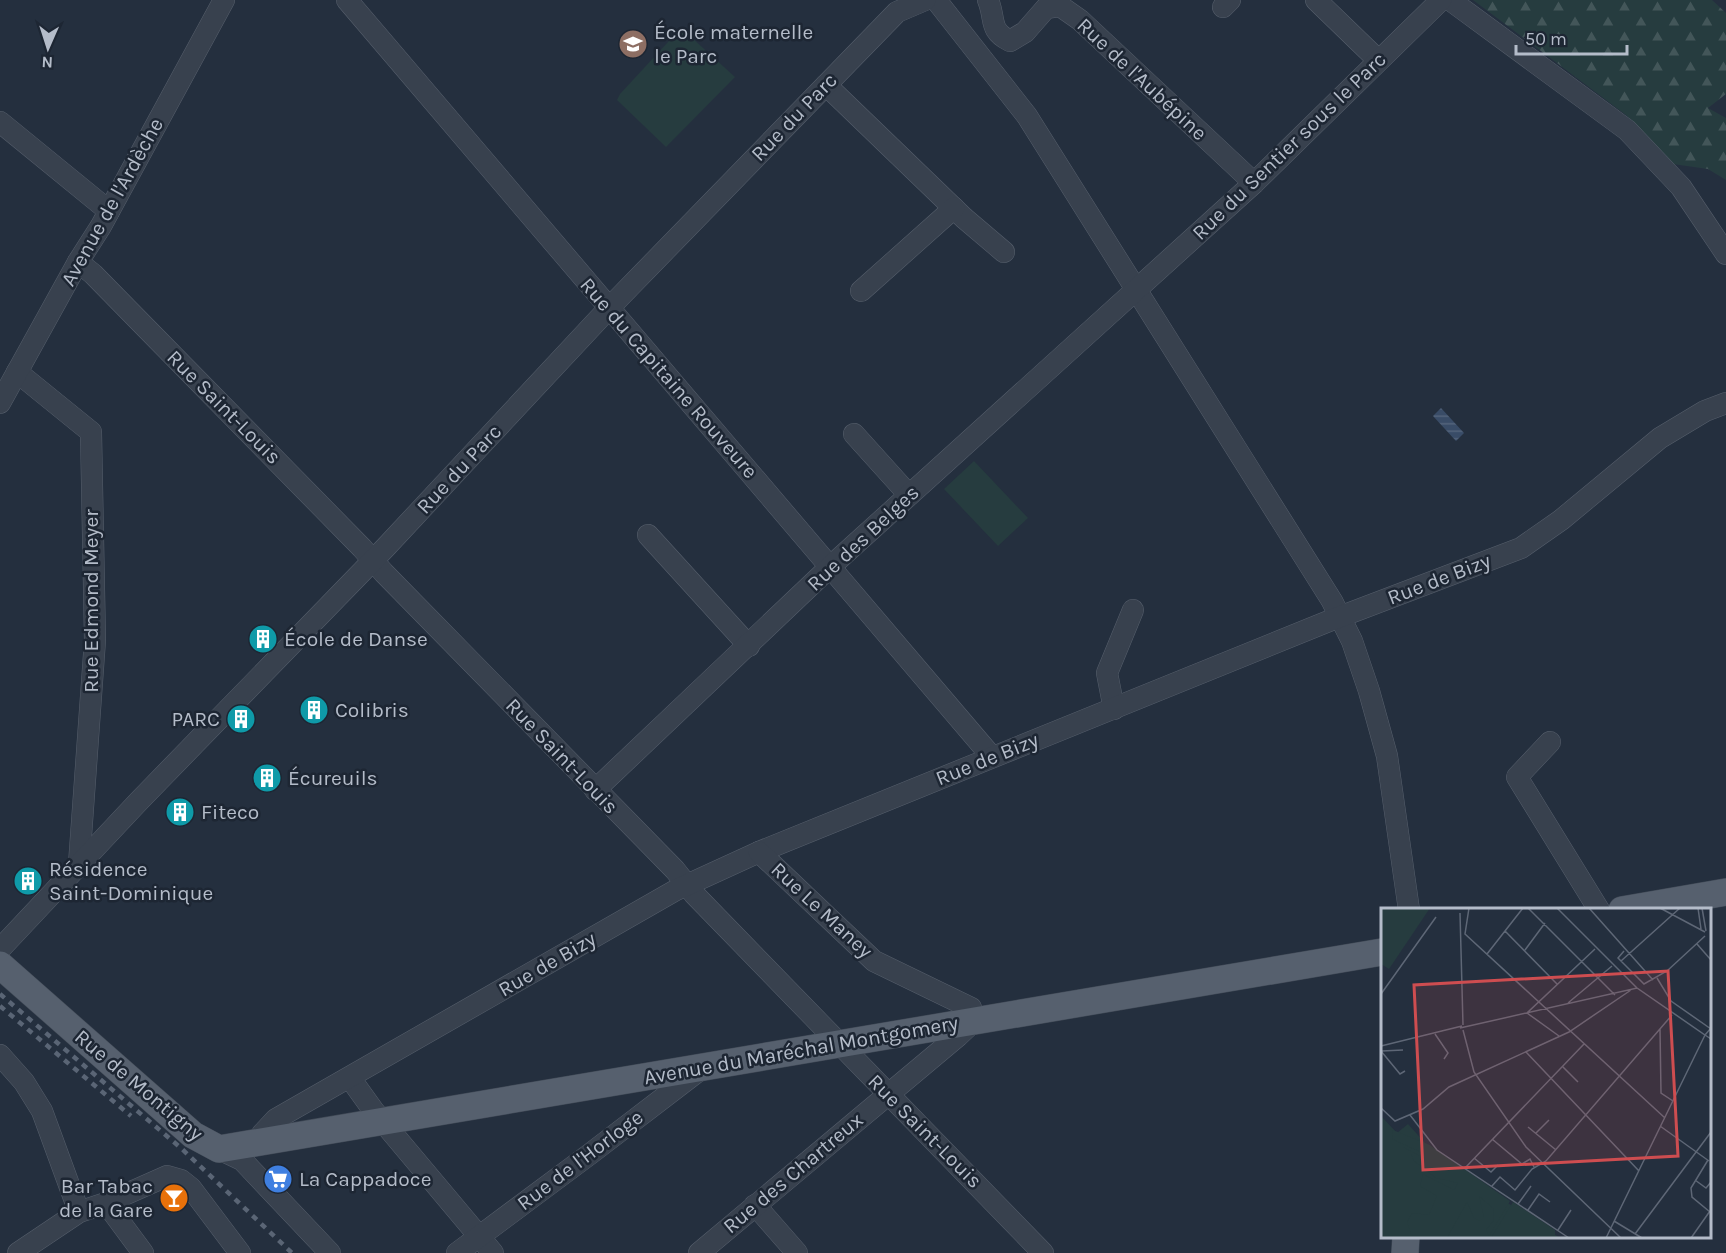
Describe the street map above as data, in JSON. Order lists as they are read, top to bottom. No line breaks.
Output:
{"streets":{"main road":["Avenue du Maréchal Montgomery","Rue de Montigny"],"street":["Rue de l'Aubépine","Rue du Parc","Rue du Sentier sous le Parc","Avenue de l'Ardèche","Rue du Capitaine Rouveure","Rue Saint-Louis","Rue des Belges","Rue de Bizy","Rue Edmond Meyer","Rue Le Maney","Rue de l'Horloge","Rue des Chartreux"]},"crossings":[["Rue de l'Aubépine","Rue du Sentier sous le Parc"],["Rue du Parc","Rue du Capitaine Rouveure"],["Rue du Parc","Rue Saint-Louis"],["Rue du Parc","Rue Edmond Meyer"],["Rue du Sentier sous le Parc","Rue des Belges"],["Avenue de l'Ardèche","Rue Saint-Louis"],["Avenue de l'Ardèche","Rue Edmond Meyer"],["Rue du Capitaine Rouveure","Rue des Belges"],["Rue du Capitaine Rouveure","Rue de Bizy"],["Rue Saint-Louis","Rue des Belges"],["Rue Saint-Louis","Rue de Bizy"],["Rue Saint-Louis","Avenue du Maréchal Montgomery"],["Rue Saint-Louis","Rue des Chartreux"],["Rue de Bizy","Rue Le Maney"],["Rue de Bizy","Avenue du Maréchal Montgomery"],["Rue Le Maney","Avenue du Maréchal Montgomery"],["Rue Le Maney","Rue des Chartreux"],["Avenue du Maréchal Montgomery","Rue de Montigny"],["Avenue du Maréchal Montgomery","Rue de l'Horloge"],["Avenue du Maréchal Montgomery","Rue des Chartreux"]],"places":{"school or university":["École maternelle le Parc"],"building":["École de Danse","Colibris","PARC","Écureuils","Fiteco","Résidence Saint-Dominique"],"supermarket":["La Cappadoce"],"bar":["Bar Tabac de la Gare"]},"scale_bar":"50 m","north":"bottom"}
